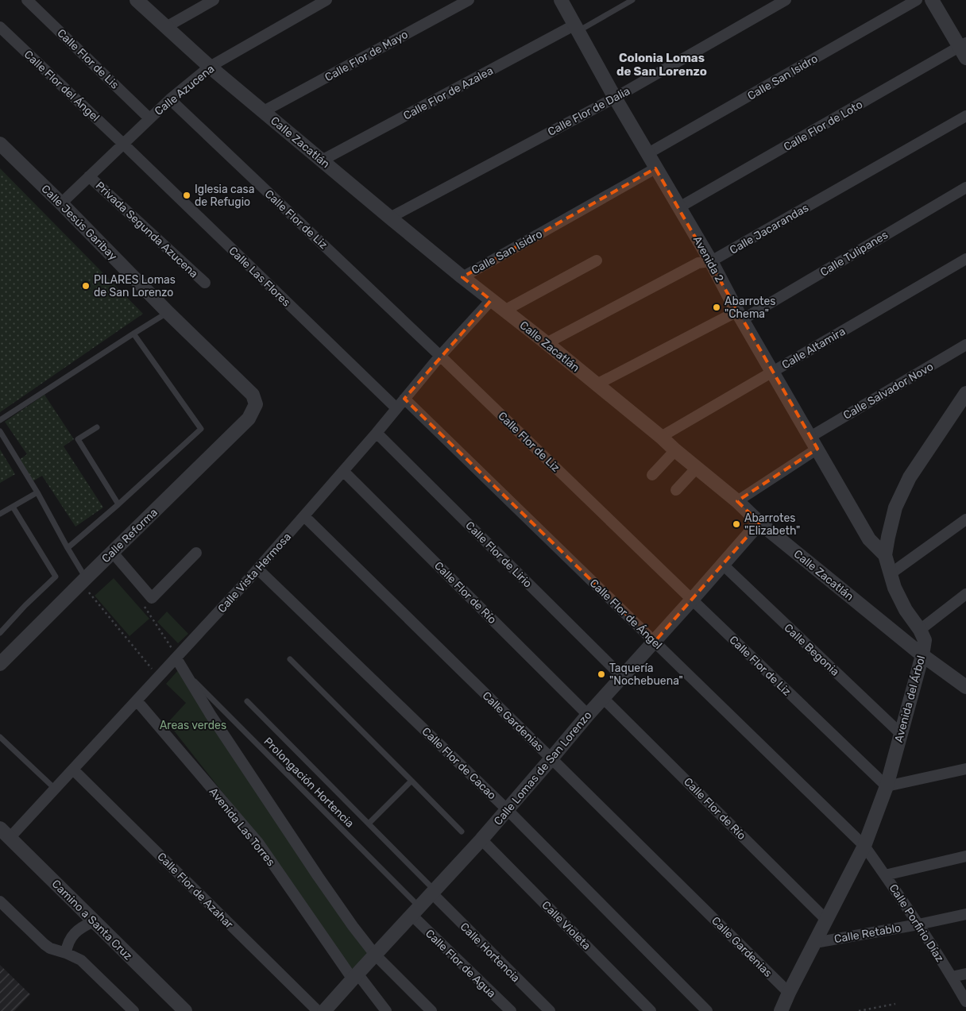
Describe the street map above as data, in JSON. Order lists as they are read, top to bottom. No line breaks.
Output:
{"streets":{"street":["Calle Flor de Mayo","Calle Flor de Lis","Calle San Isidro","Calle Flor del Ángel","Calle Azucena","Calle Flor de Azalea","Calle Flor de Dalia","Calle Flor de Loto","Calle Zacatlán","Calle Flor de Liz","Calle Jesús Garibay","Calle Jacarandas","Privada Segunda Azucena","Calle Tulipanes","Avenida 2","Calle Las Flores","Calle Altamira","Calle Salvador Novo","Calle Reforma","Calle Flor de Lirio","Calle Vista Hermosa","Calle Flor de Río","Calle Flor de Ángel","Calle Begonia","Avenida del Árbol","Calle Gardenias","Calle Flor de Cacao","Calle Lomas de San Lorenzo","Avenida Las Torres","Calle Flor de Azahar","Camino a Santa Cruz","Calle Porfirio Díaz","Calle Violeta","Calle Retablo","Calle Hortencia","Calle Flor de Agua"],"lane":["Prolongación Hortencia"]},"crossings":[["Calle Flor de Mayo","Calle Zacatlán"],["Calle Flor de Lis","Calle Azucena"],["Calle San Isidro","Calle Zacatlán"],["Calle San Isidro","Avenida 2"],["Calle Flor del Ángel","Calle Azucena"],["Calle Flor del Ángel","Calle Las Flores"],["Calle Azucena","Calle Zacatlán"],["Calle Azucena","Calle Flor de Liz"],["Calle Azucena","Calle Jesús Garibay"],["Calle Azucena","Privada Segunda Azucena"],["Calle Azucena","Calle Las Flores"],["Calle Flor de Azalea","Calle Zacatlán"],["Calle Flor de Azalea","Avenida 2"],["Calle Flor de Dalia","Calle Zacatlán"],["Calle Flor de Dalia","Avenida 2"],["Calle Flor de Loto","Avenida 2"],["Calle Zacatlán","Calle Jacarandas"],["Calle Zacatlán","Calle Tulipanes"],["Calle Zacatlán","Calle Altamira"],["Calle Zacatlán","Calle Vista Hermosa"],["Calle Zacatlán","Avenida del Árbol"],["Calle Zacatlán","Calle Lomas de San Lorenzo"],["Calle Flor de Liz","Calle Vista Hermosa"],["Calle Flor de Liz","Avenida del Árbol"],["Calle Flor de Liz","Calle Lomas de San Lorenzo"],["Calle Jesús Garibay","Calle Reforma"],["Calle Jacarandas","Avenida 2"],["Calle Tulipanes","Avenida 2"],["Avenida 2","Calle Altamira"],["Avenida 2","Calle Salvador Novo"],["Avenida 2","Avenida del Árbol"],["Calle Las Flores","Calle Vista Hermosa"],["Calle Flor de Lirio","Calle Vista Hermosa"],["Calle Flor de Lirio","Calle Lomas de San Lorenzo"],["Calle Vista Hermosa","Calle Flor de Río"],["Calle Vista Hermosa","Calle Flor de Ángel"],["Calle Vista Hermosa","Calle Gardenias"],["Calle Vista Hermosa","Calle Flor de Cacao"],["Calle Vista Hermosa","Avenida Las Torres"],["Calle Vista Hermosa","Calle Flor de Azahar"],["Calle Vista Hermosa","Camino a Santa Cruz"],["Calle Flor de Río","Avenida del Árbol"],["Calle Flor de Río","Calle Lomas de San Lorenzo"],["Calle Flor de Ángel","Avenida del Árbol"],["Calle Flor de Ángel","Calle Lomas de San Lorenzo"],["Calle Flor de Ángel","Calle Porfirio Díaz"],["Calle Begonia","Avenida del Árbol"],["Calle Begonia","Calle Lomas de San Lorenzo"],["Avenida del Árbol","Calle Gardenias"],["Avenida del Árbol","Calle Porfirio Díaz"],["Avenida del Árbol","Calle Retablo"],["Calle Gardenias","Calle Lomas de San Lorenzo"],["Calle Flor de Cacao","Calle Lomas de San Lorenzo"],["Calle Lomas de San Lorenzo","Prolongación Hortencia"],["Calle Lomas de San Lorenzo","Avenida Las Torres"],["Calle Lomas de San Lorenzo","Calle Violeta"],["Calle Lomas de San Lorenzo","Calle Hortencia"],["Calle Lomas de San Lorenzo","Calle Flor de Agua"],["Prolongación Hortencia","Calle Flor de Agua"],["Calle Porfirio Díaz","Calle Retablo"]],"districts":["Colonia Lomas de San Lorenzo"],"parks":["Areas verdes"],"places":["Iglesia casa de Refugio","PILARES Lomas de San Lorenzo","Abarrotes \"Chema\"","Abarrotes \"Elizabeth\"","Taquería \"Nochebuena\""]}
